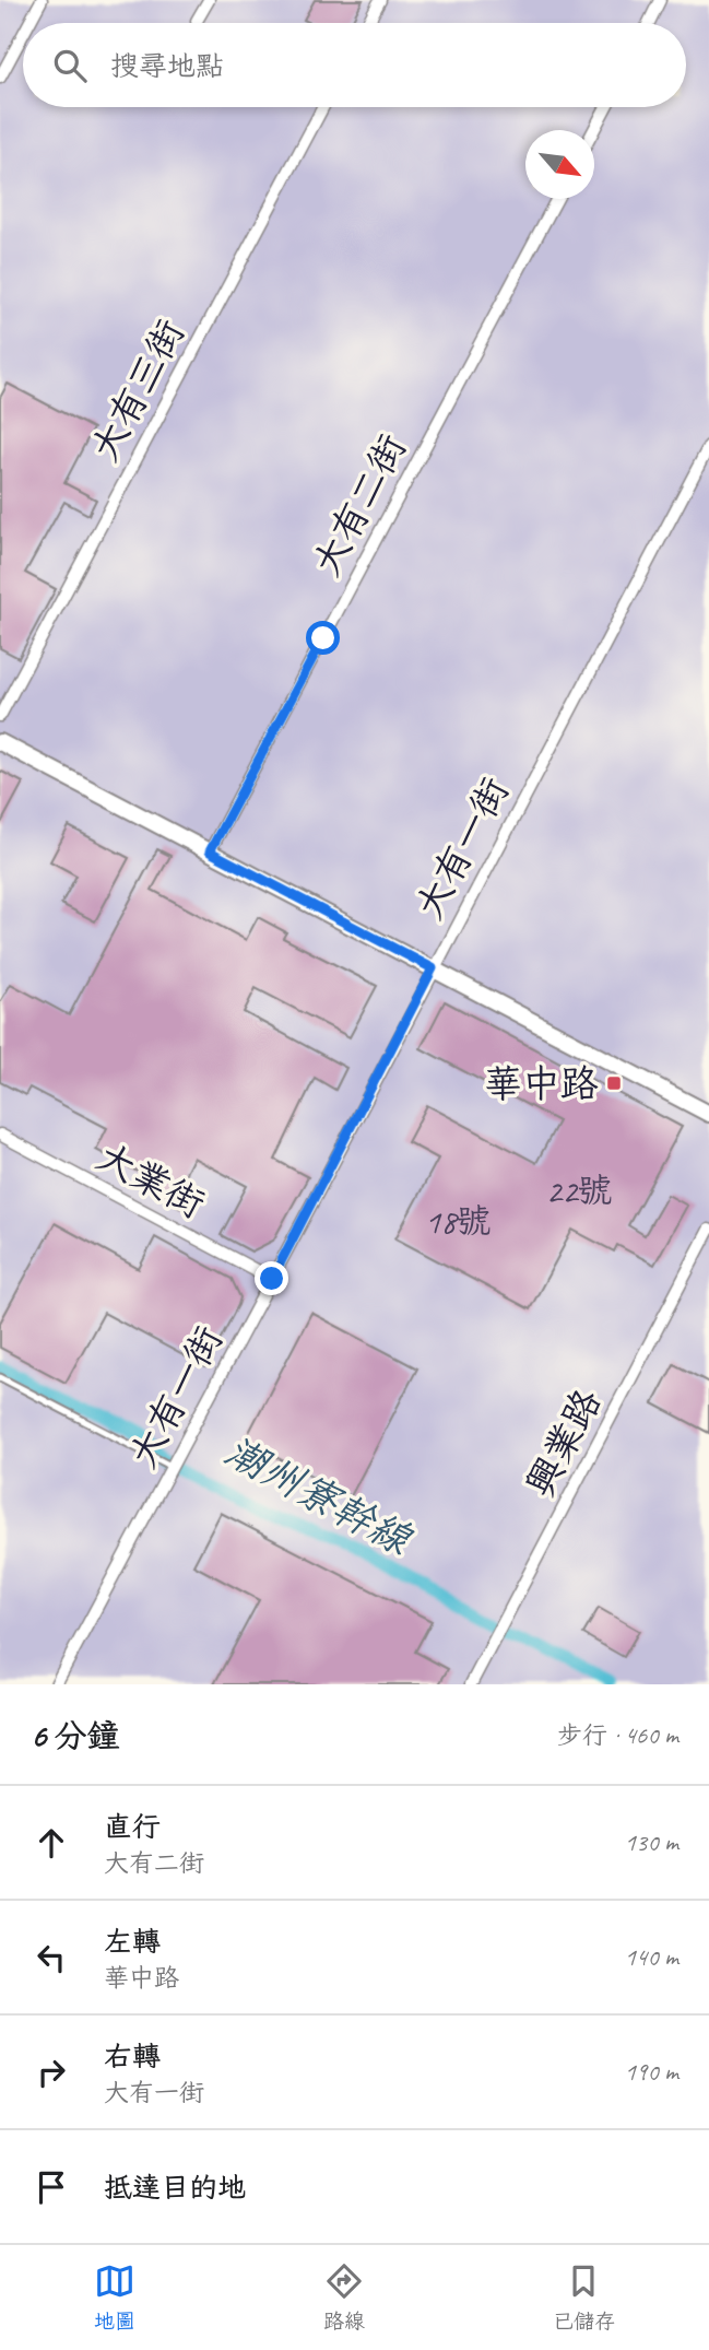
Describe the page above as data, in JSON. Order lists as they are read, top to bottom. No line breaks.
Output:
{"streets":{"street":["大有三街","大有二街","大有一街","大業街","興業路"]},"crossings":[["大有一街","大業街"]],"water":["潮州寮幹線"],"places":{"transit":["華中路"]},"house_numbers":["22號","18號"],"north":"bottom right","page":{"search":"搜尋地點","heading":["6 分鐘","步行 · 460 m"],"list":[["直行","大有二街","130 m"],["左轉","華中路","140 m"],["右轉","大有一街","190 m"],"抵達目的地"],"nav":["地圖","路線","已儲存"]}}
